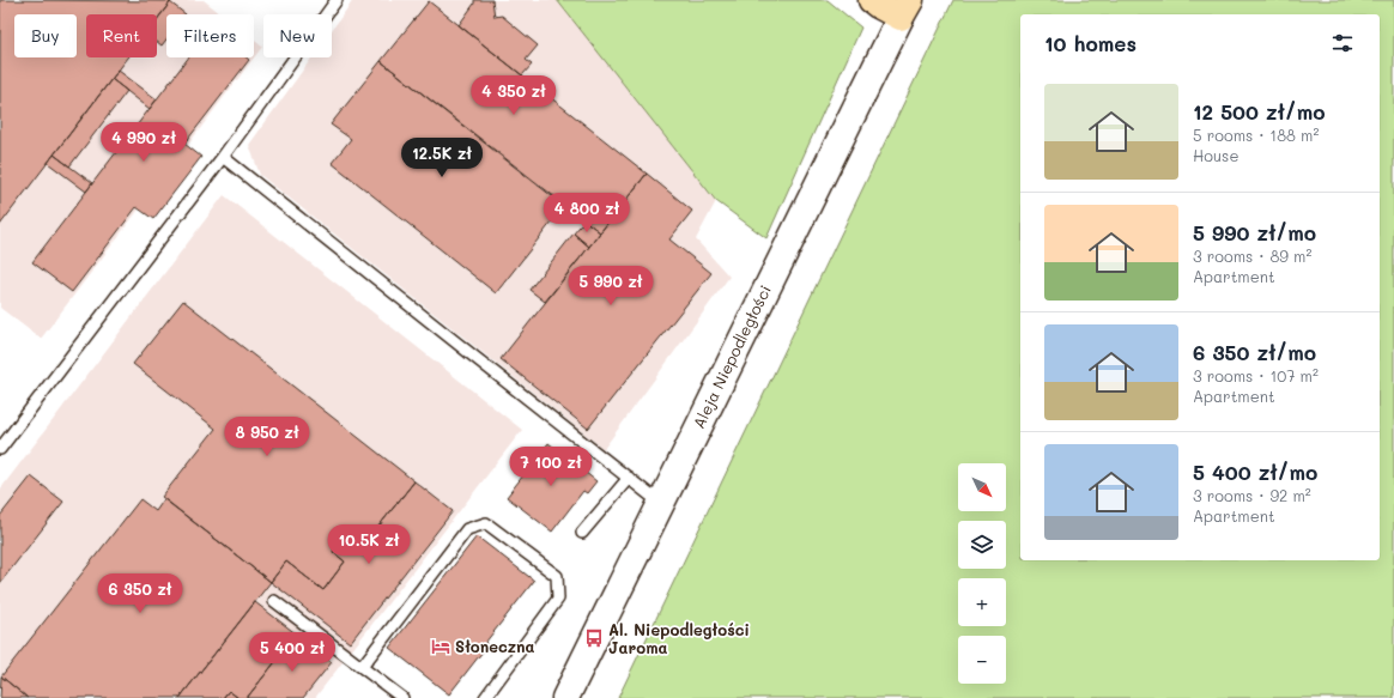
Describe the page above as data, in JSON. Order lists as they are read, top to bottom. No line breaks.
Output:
{"streets":{"main road":["Aleja Niepodległości"]},"places":{"bus stop":["Al. Niepodległości Jaroma"],"hotel":["Słoneczna"]},"north":"bottom right","page":{"chip":["Buy","Rent","Filters","New"],"heading":"10 homes","list":[{"name":"12 500 zł/mo","note":"5 rooms · 188 m² · House"},{"name":"5 990 zł/mo","note":"3 rooms · 89 m² · Apartment"},{"name":"6 350 zł/mo","note":"3 rooms · 107 m² · Apartment"},{"name":"5 400 zł/mo","note":"3 rooms · 92 m² · Apartment"}],"price":["4 350 zł","4 990 zł","12.5K zł","4 800 zł","5 990 zł","8 950 zł","7 100 zł","10.5K zł","6 350 zł","5 400 zł"],"map_buttons":["+","−"]}}
